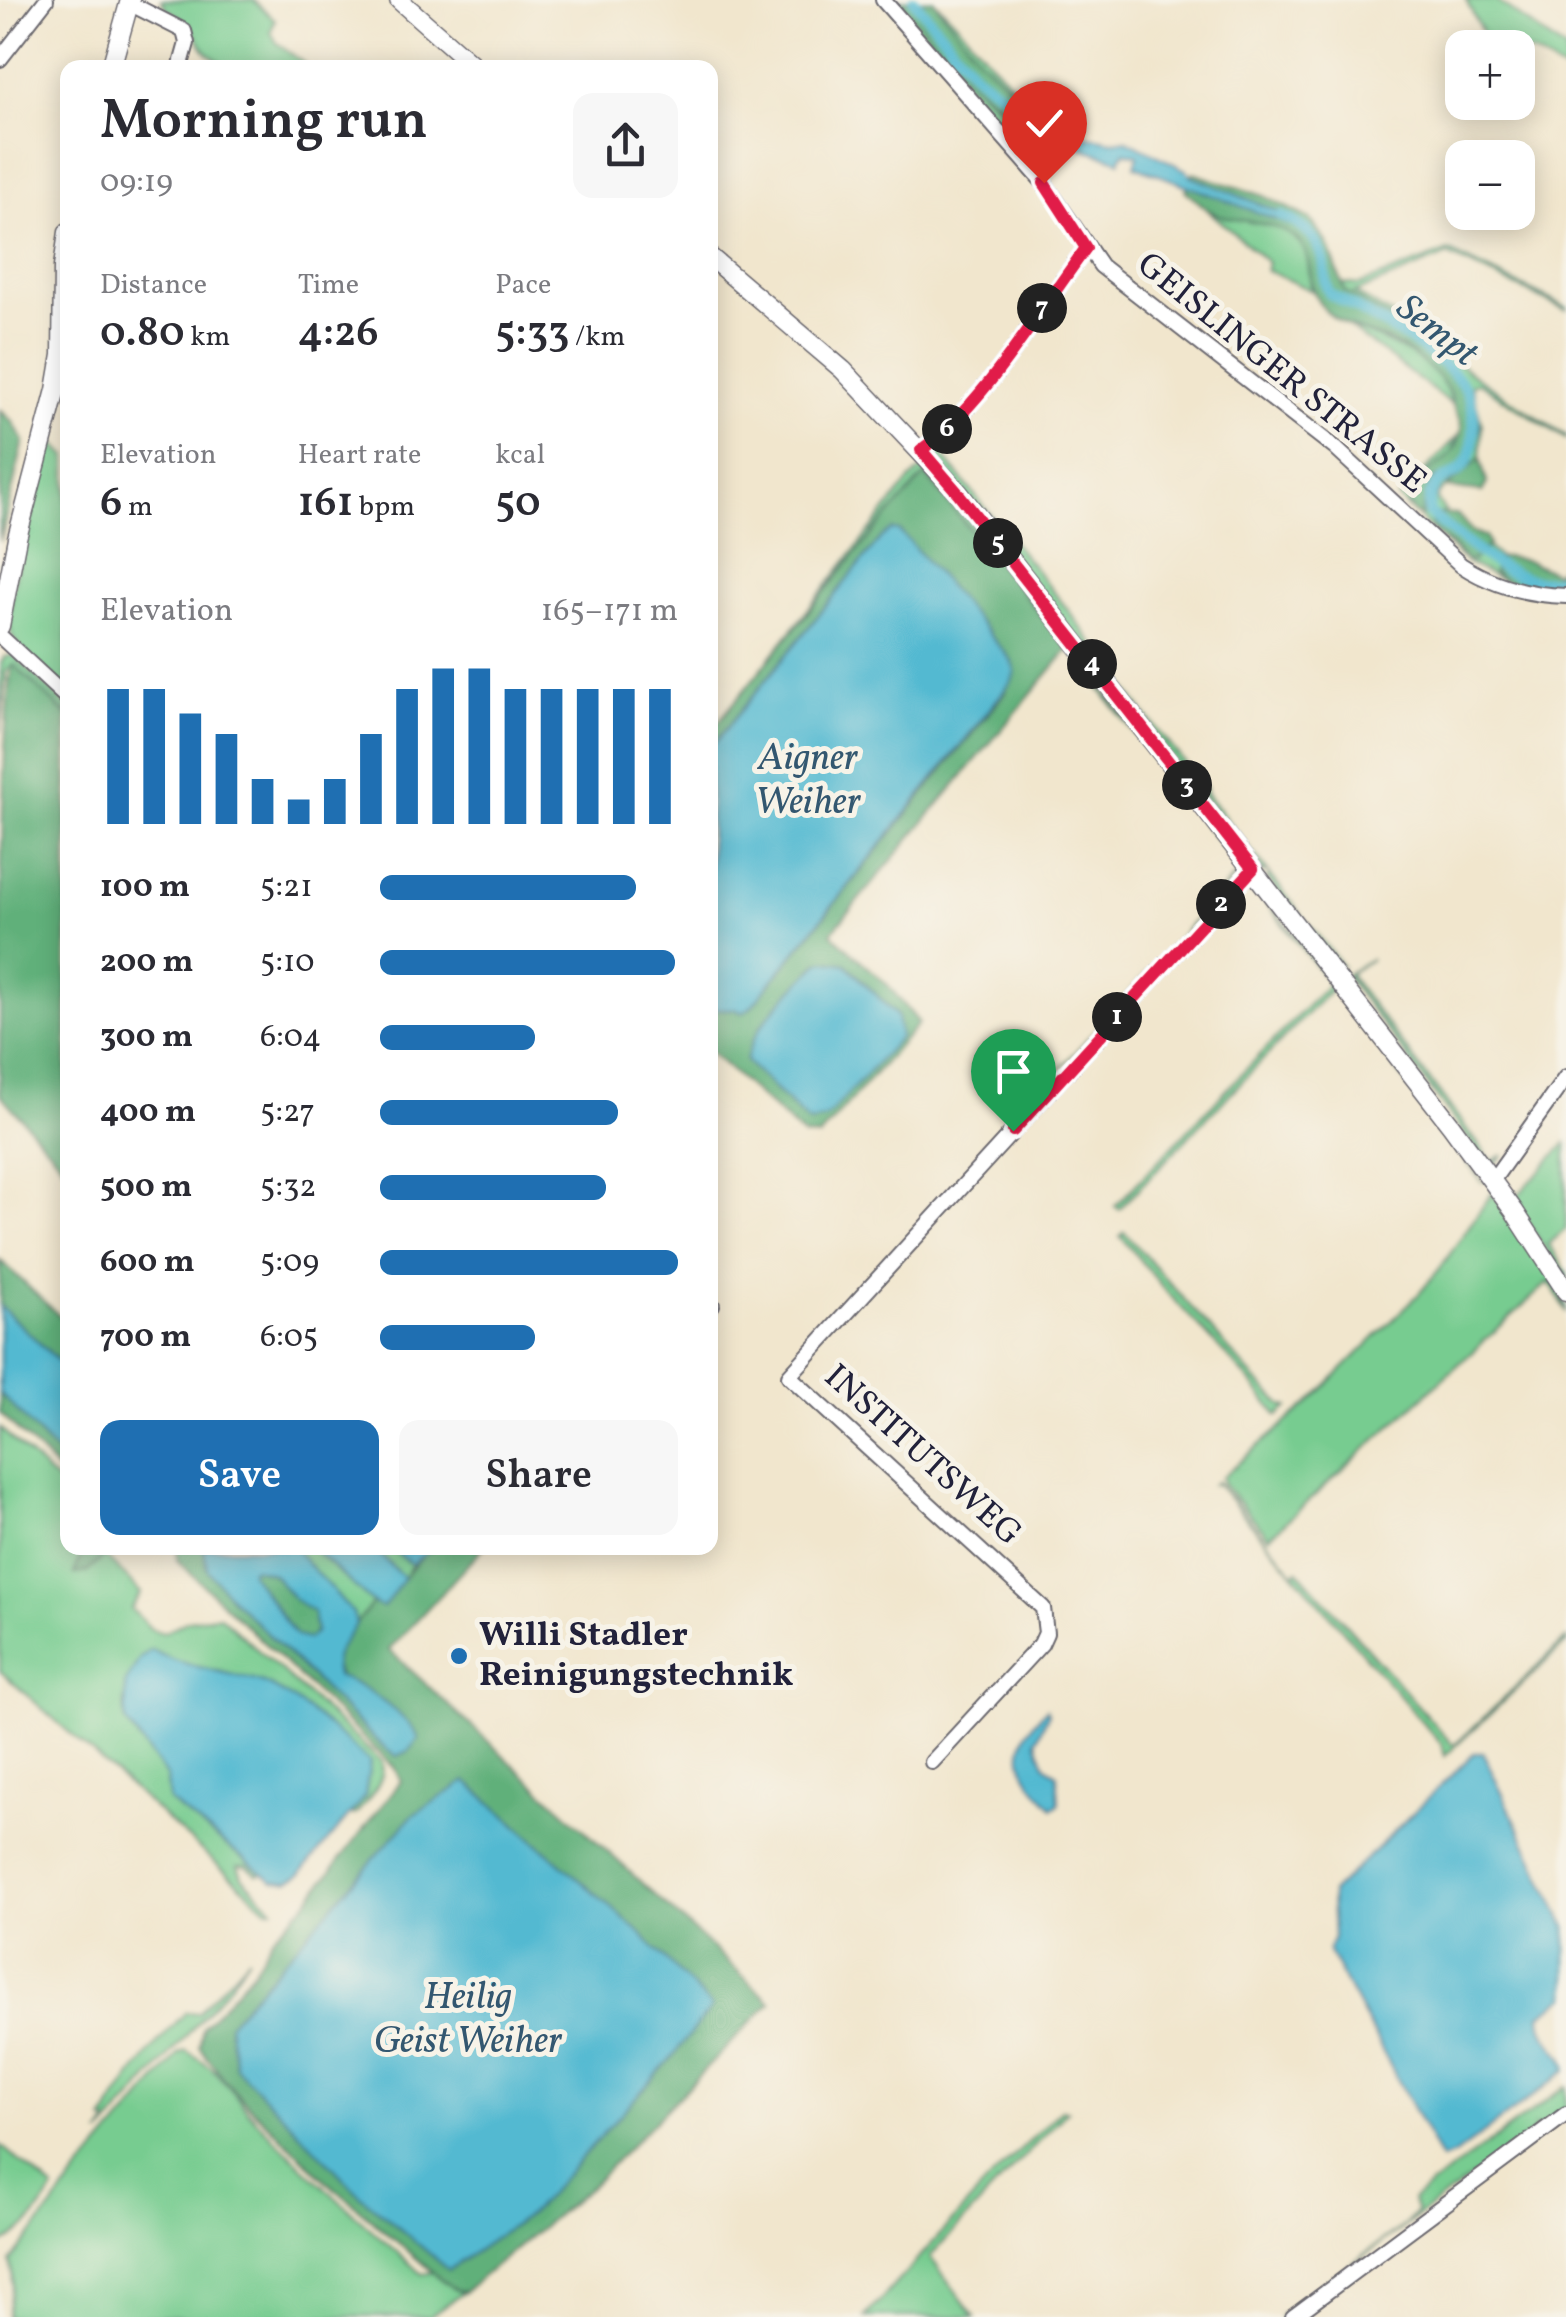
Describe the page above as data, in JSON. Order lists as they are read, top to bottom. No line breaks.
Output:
{"streets":{"street":["GEISLINGER STRASSE","INSTITUTSWEG"]},"water":["Sempt","Aigner Weiher","Heilig Geist Weiher"],"places":["Willi Stadler Reinigungstechnik"],"page":{"map_buttons":["+","−"],"heading":["Morning run","09:19"],"stats":[["Distance","0.80 km"],["Time","4:26"],["Pace","5:33 /km"],["Elevation","6 m"],["Heart rate","161 bpm"],["kcal","50"]],"pins":["7","6","5","4","3","2","1"],"chart":["Elevation","165–171 m"],"list":[{"name":"100 m","note":"5:21"},{"name":"200 m","note":"5:10"},{"name":"300 m","note":"6:04"},{"name":"400 m","note":"5:27"},{"name":"500 m","note":"5:32"},{"name":"600 m","note":"5:09"},{"name":"700 m","note":"6:05"}],"buttons":["Save","Share"]}}
